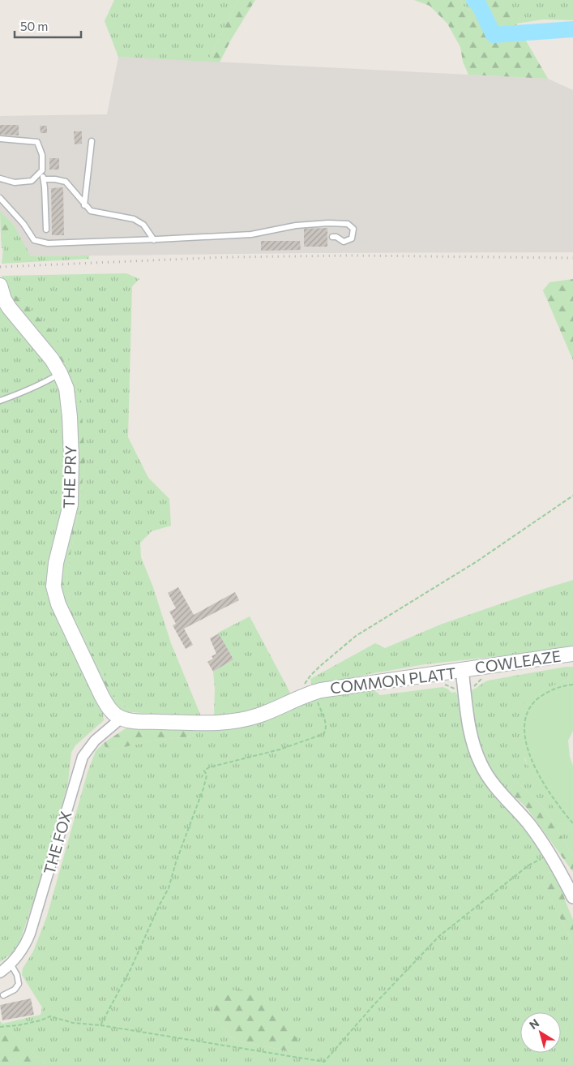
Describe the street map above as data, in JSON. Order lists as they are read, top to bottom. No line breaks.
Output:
{"streets":{"main road":["THE PRY","COWLEAZE","COMMON PLATT"],"street":["THE FOX"]},"crossings":[["THE PRY","COMMON PLATT"],["THE PRY","THE FOX"],["COWLEAZE","COMMON PLATT"],["COMMON PLATT","THE FOX"]],"scale_bar":"50 m","north":"top left"}
